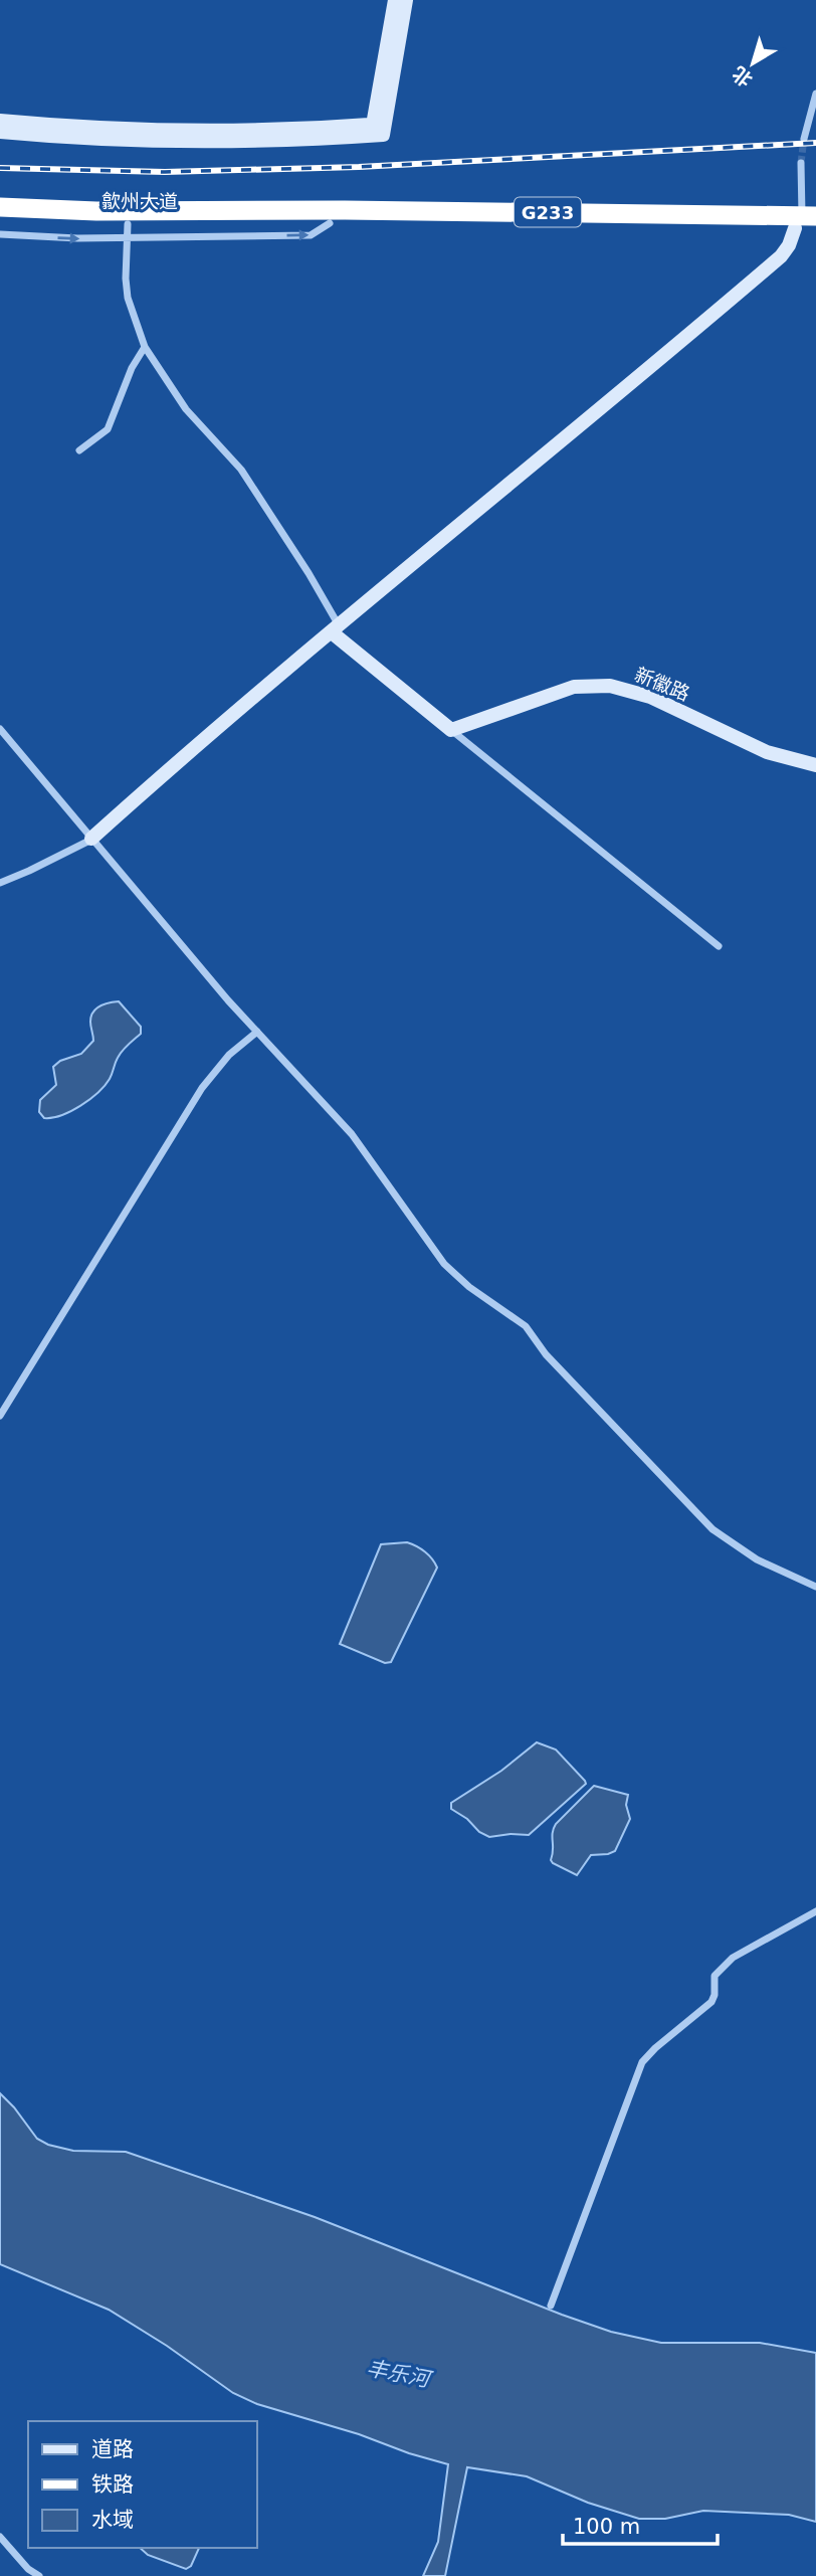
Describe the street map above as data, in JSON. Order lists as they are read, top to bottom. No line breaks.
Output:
{"streets":{"highway":["歙州大道","G233"],"street":["新徽路"]},"crossings":[["歙州大道","G233"]],"water":["丰乐河"],"legend":["道路","铁路","水域"],"scale_bar":"100 m","north":"bottom left"}
